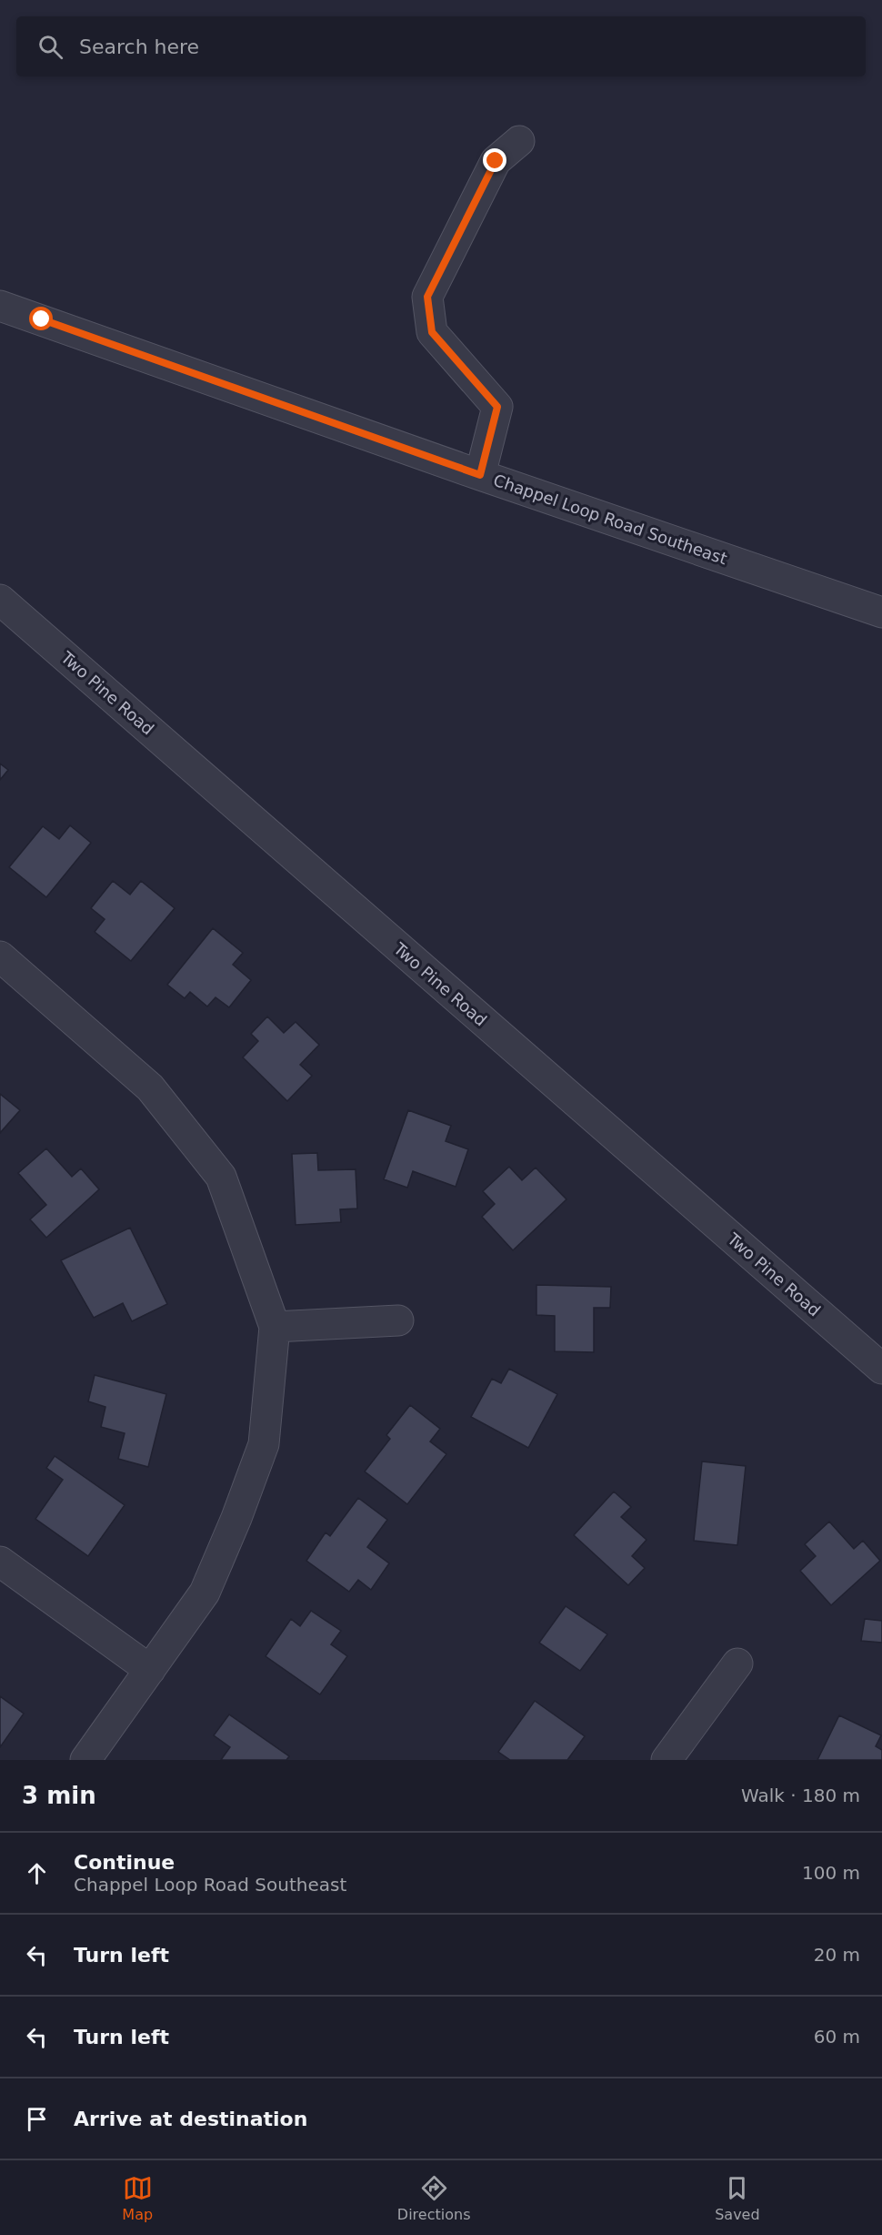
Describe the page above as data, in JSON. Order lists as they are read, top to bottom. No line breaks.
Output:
{"streets":{"street":["Chappel Loop Road Southeast","Two Pine Road"]},"page":{"search":"Search here","heading":["3 min","Walk · 180 m"],"list":[["Continue","Chappel Loop Road Southeast","100 m"],["Turn left","20 m"],["Turn left","60 m"],"Arrive at destination"],"nav":["Map","Directions","Saved"]}}
